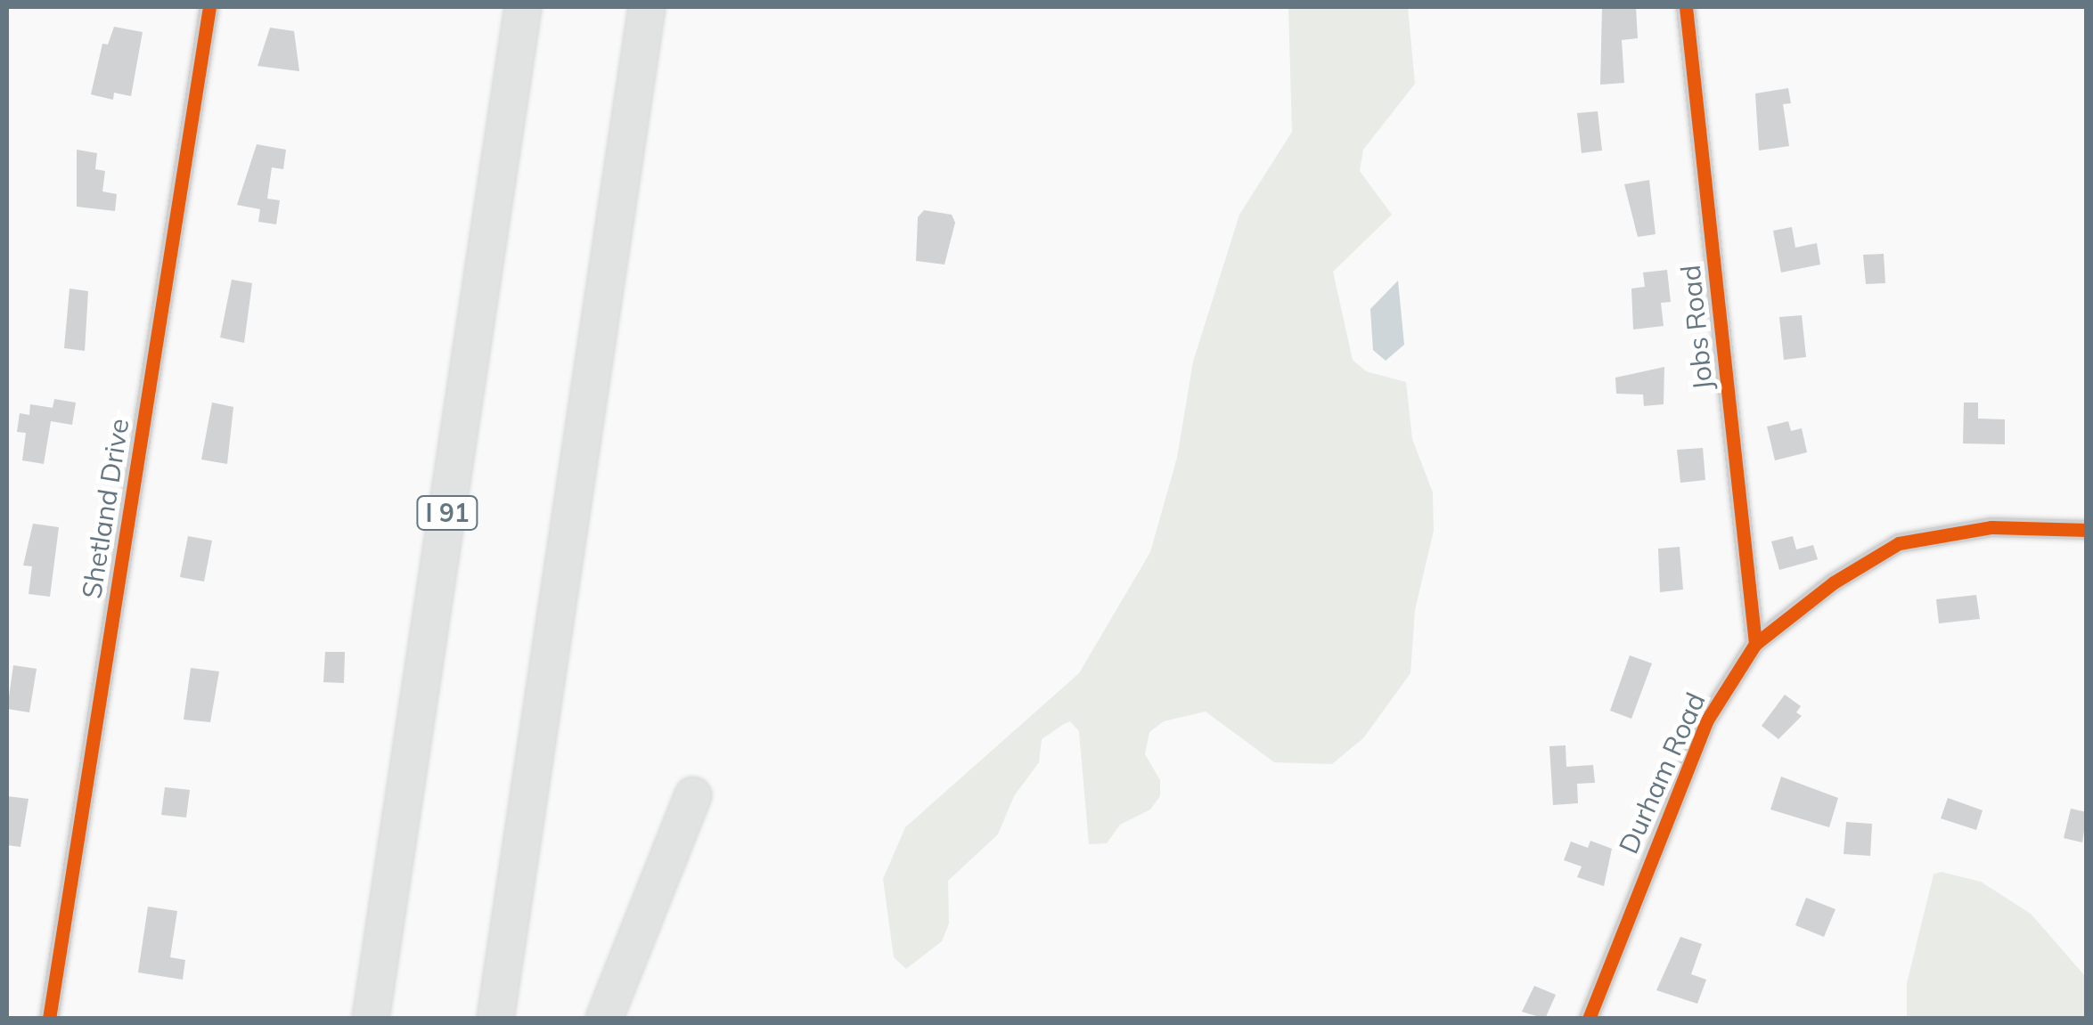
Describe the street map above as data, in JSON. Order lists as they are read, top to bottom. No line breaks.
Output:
{"streets":{"highway":["I 91"],"street":["Jobs Road","Shetland Drive","Durham Road"]},"crossings":[["Jobs Road","Durham Road"]]}
